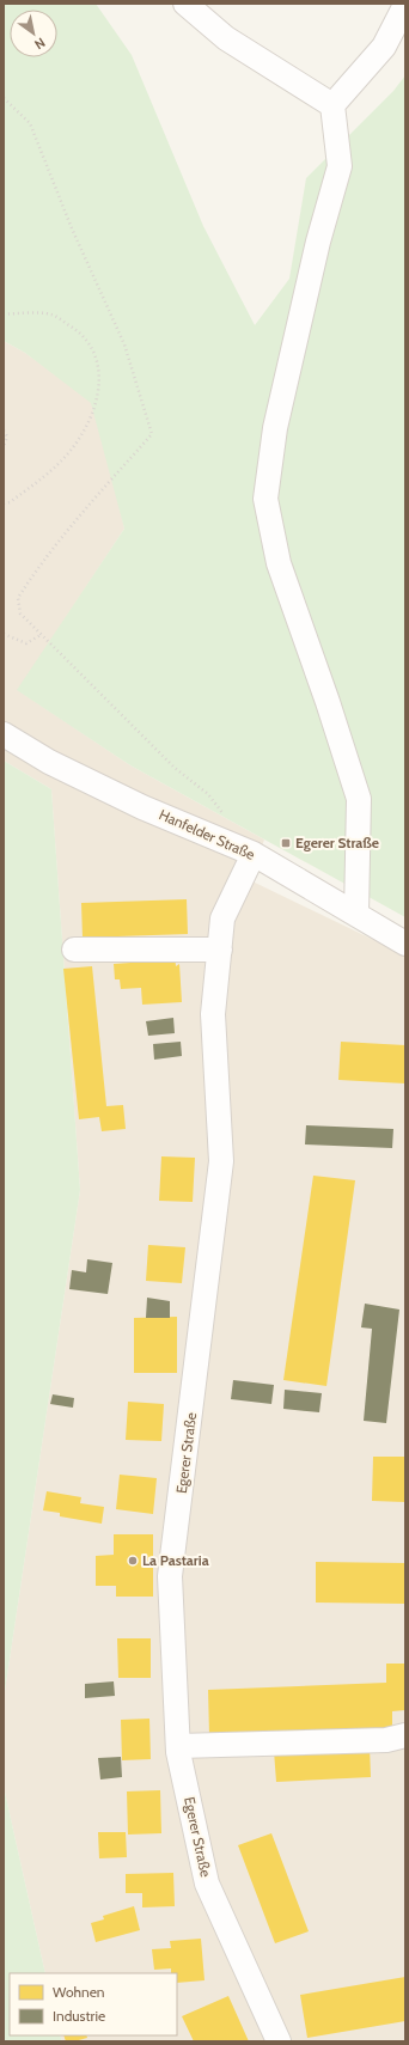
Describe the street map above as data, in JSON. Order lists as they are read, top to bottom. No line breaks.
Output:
{"streets":{"street":["Hanfelder Straße","Egerer Straße"]},"crossings":[["Hanfelder Straße","Egerer Straße"]],"places":{"transit":["Egerer Straße"],"other":["La Pastaria"]},"legend":["Wohnen","Industrie"],"north":"bottom right"}
